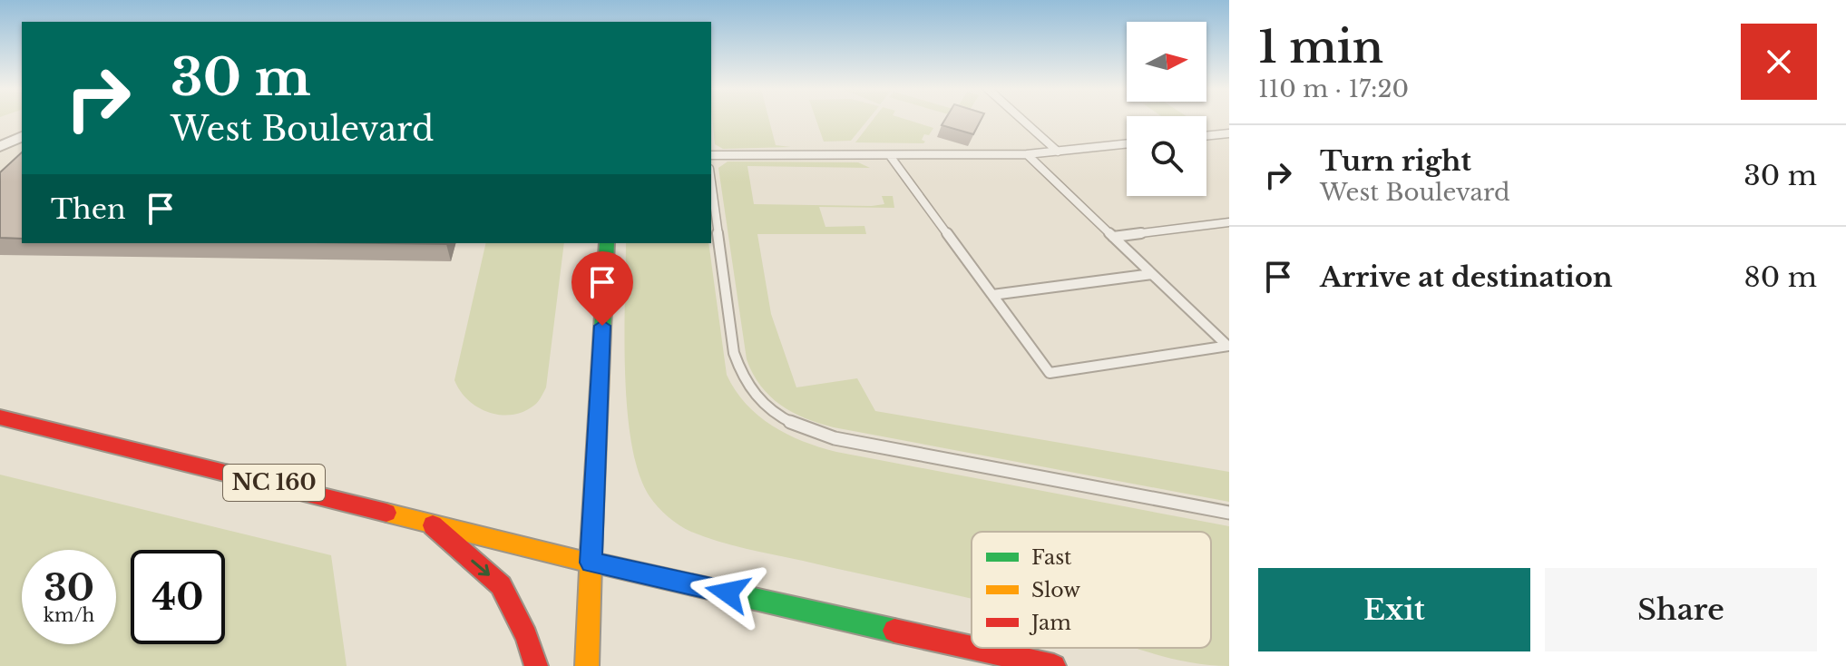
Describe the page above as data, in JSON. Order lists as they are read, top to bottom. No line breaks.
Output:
{"streets":{"main road":["NC 160"]},"legend":["Fast","Slow","Jam"],"north":"right","page":{"heading":["1 min","110 m · 17:20"],"turn":["30 m","West Boulevard"],"list":[{"name":"Turn right","note":"West Boulevard","value":"30 m"},{"name":"Arrive at destination","value":"80 m"}],"then":"Then","speed":"30 km/h","limit":"40","buttons":["Exit","Share"]}}
